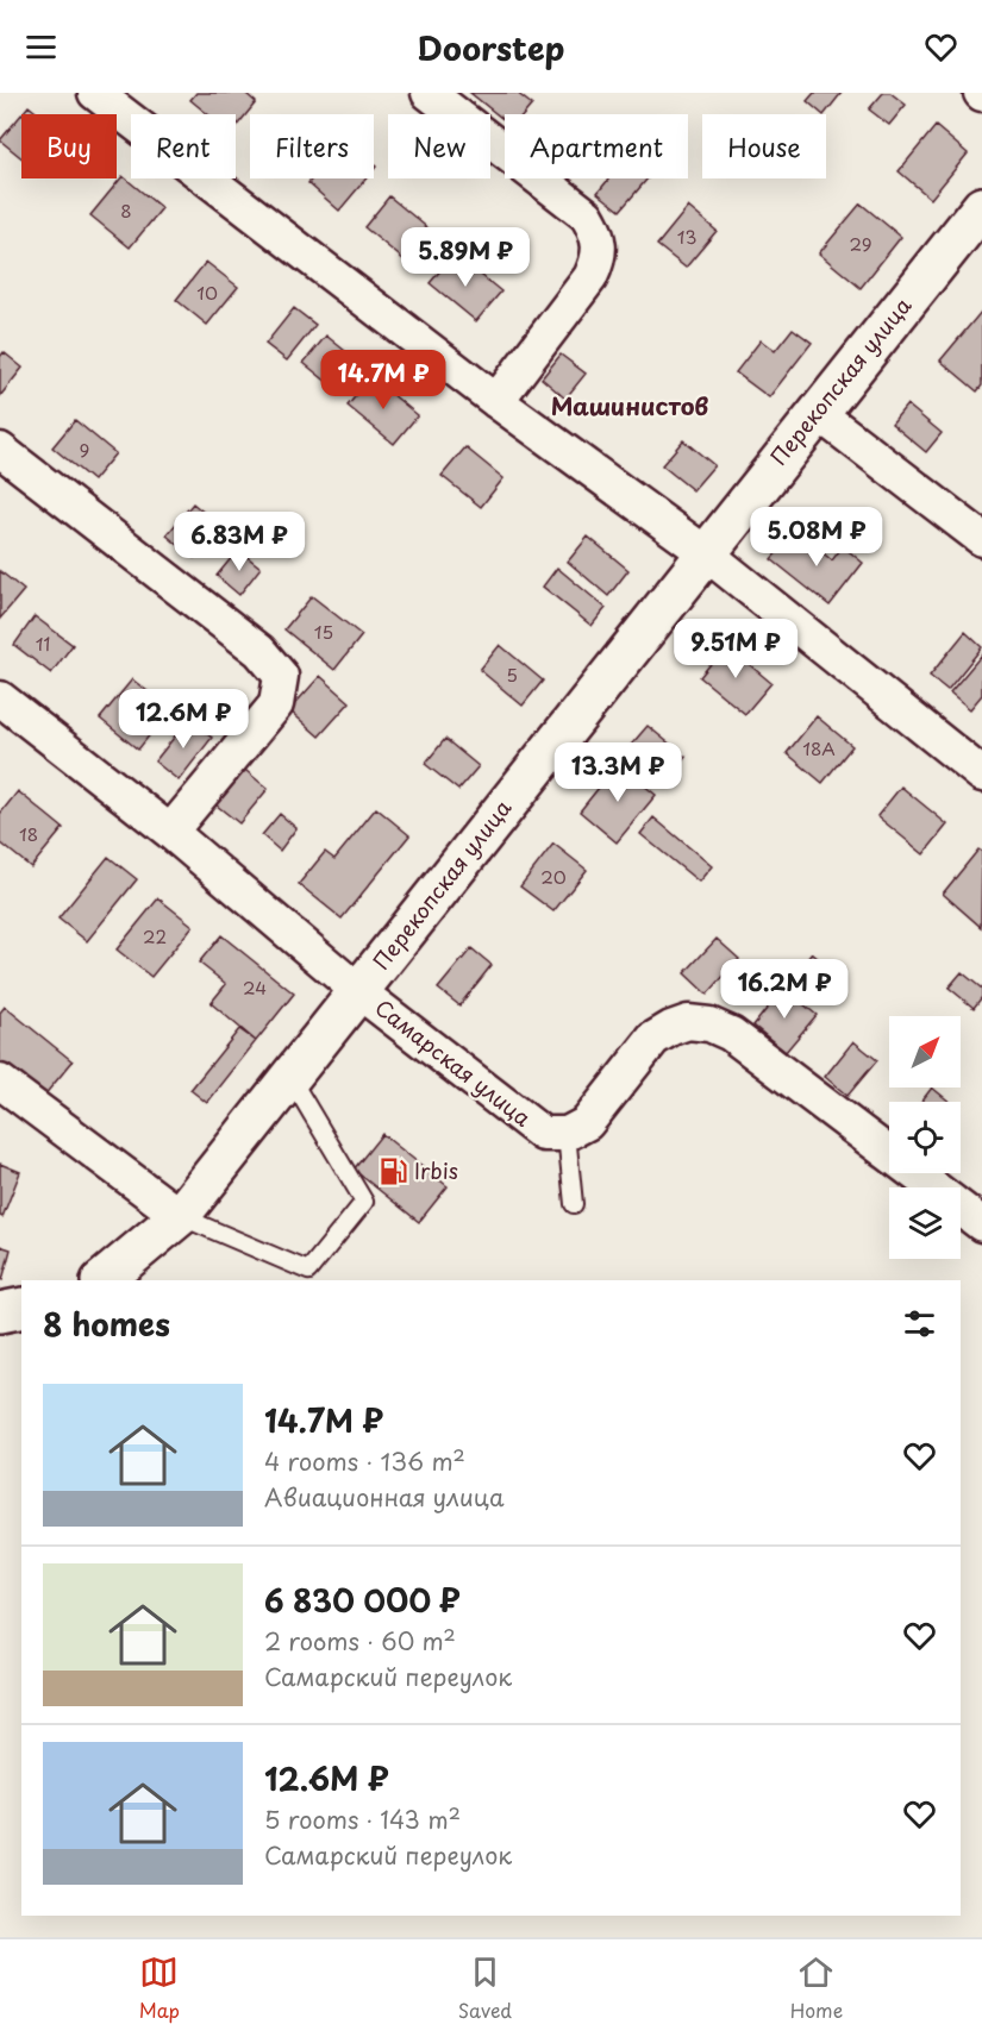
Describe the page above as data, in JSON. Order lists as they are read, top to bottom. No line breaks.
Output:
{"streets":{"main road":["Перекопская улица"],"street":["Самарская улица"]},"crossings":[["Перекопская улица","Самарская улица"]],"districts":["Машинистов"],"places":{"fuel station":["Irbis"]},"house_numbers":["8","13","29","10","9","15","11","5","18А","18","20","22","24"],"north":"top right","page":{"header":"Doorstep","chip":["Buy","Rent","Filters","New","Apartment","House"],"price":["5.89M ₽","14.7M ₽","5.08M ₽","6.83M ₽","9.51M ₽","12.6M ₽","13.3M ₽","16.2M ₽"],"heading":"8 homes","list":[{"name":"14.7M ₽","note":"4 rooms · 136 m² · Авиационная улица"},{"name":"6 830 000 ₽","note":"2 rooms · 60 m² · Самарский переулок"},{"name":"12.6M ₽","note":"5 rooms · 143 m² · Самарский переулок"}],"tabs":["Map","Saved","Home"]}}
